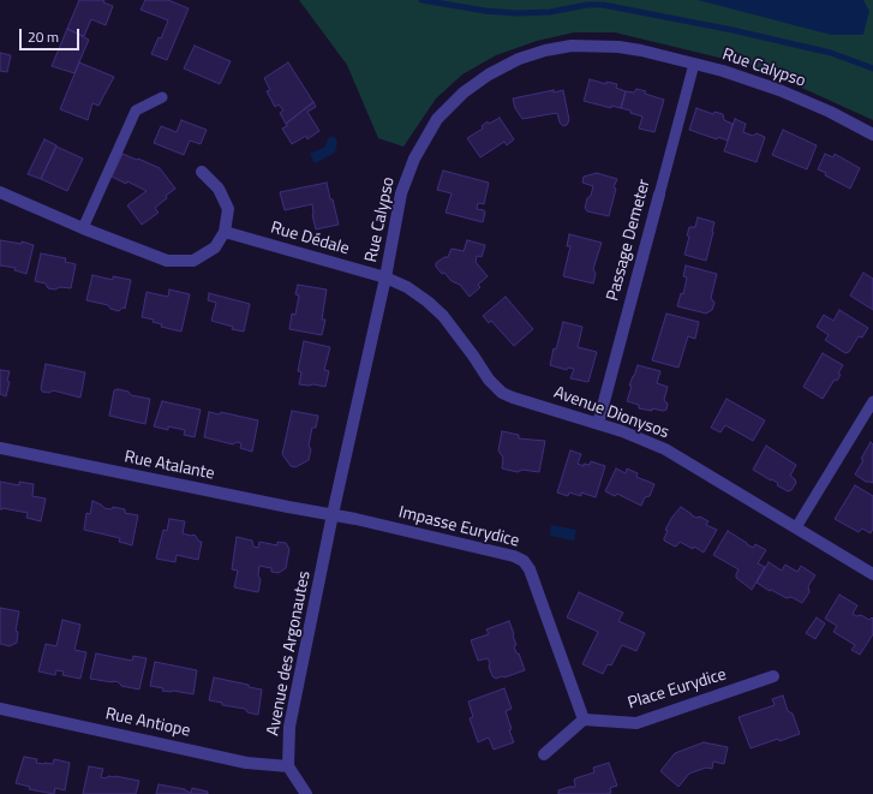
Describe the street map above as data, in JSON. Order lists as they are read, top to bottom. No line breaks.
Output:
{"streets":{"street":["Rue Calypso","Rue Dédale","Passage Demeter","Avenue Dionysos","Rue Atalante","Impasse Eurydice","Avenue des Argonautes","Place Eurydice","Rue Antiope"]},"crossings":[["Rue Calypso","Rue Dédale"],["Rue Calypso","Passage Demeter"],["Rue Calypso","Avenue Dionysos"],["Rue Calypso","Rue Atalante"],["Rue Calypso","Impasse Eurydice"],["Rue Calypso","Avenue des Argonautes"],["Rue Dédale","Avenue Dionysos"],["Passage Demeter","Avenue Dionysos"],["Rue Atalante","Impasse Eurydice"],["Rue Atalante","Avenue des Argonautes"],["Impasse Eurydice","Avenue des Argonautes"],["Impasse Eurydice","Place Eurydice"],["Avenue des Argonautes","Rue Antiope"]],"scale_bar":"20 m"}
